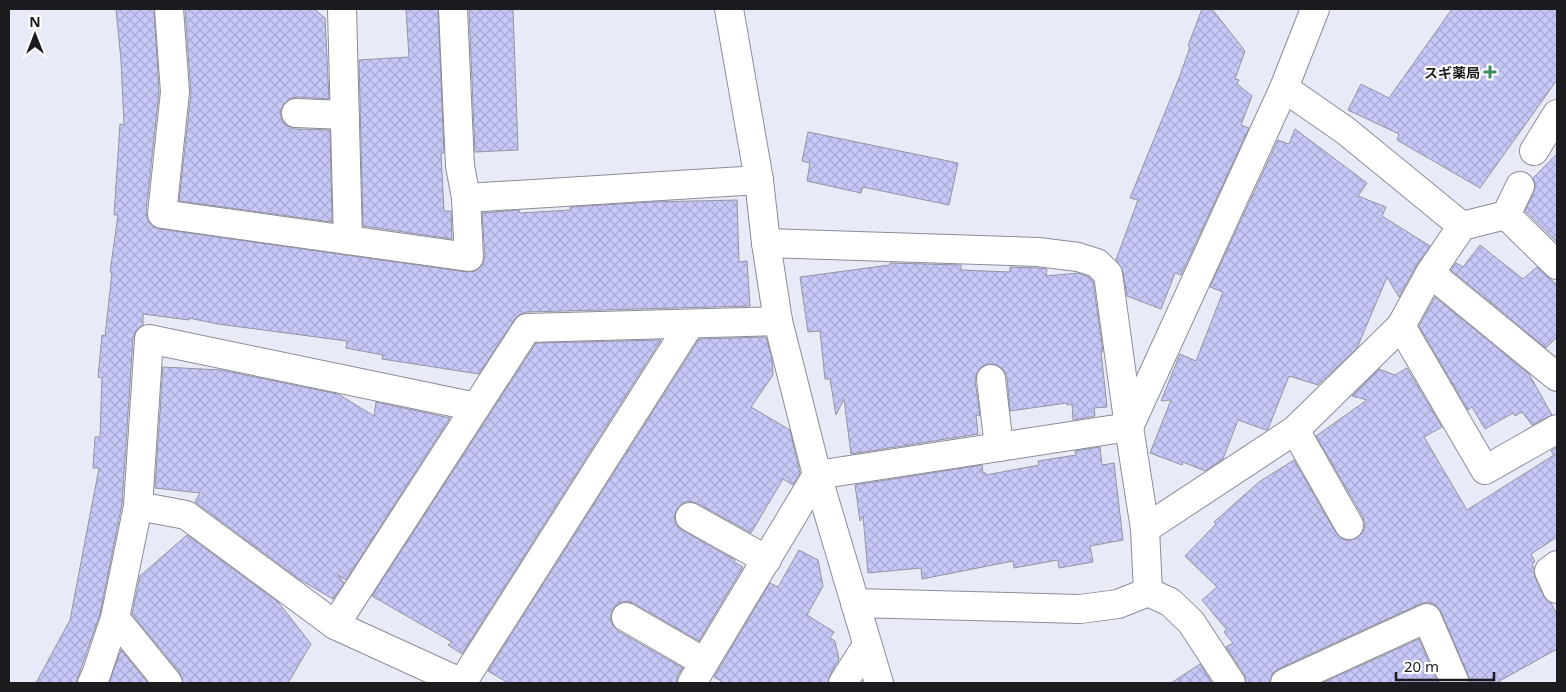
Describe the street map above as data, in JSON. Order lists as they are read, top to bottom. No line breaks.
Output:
{"places":{"health":["スギ薬局"]},"scale_bar":"20 m","north":"top"}
